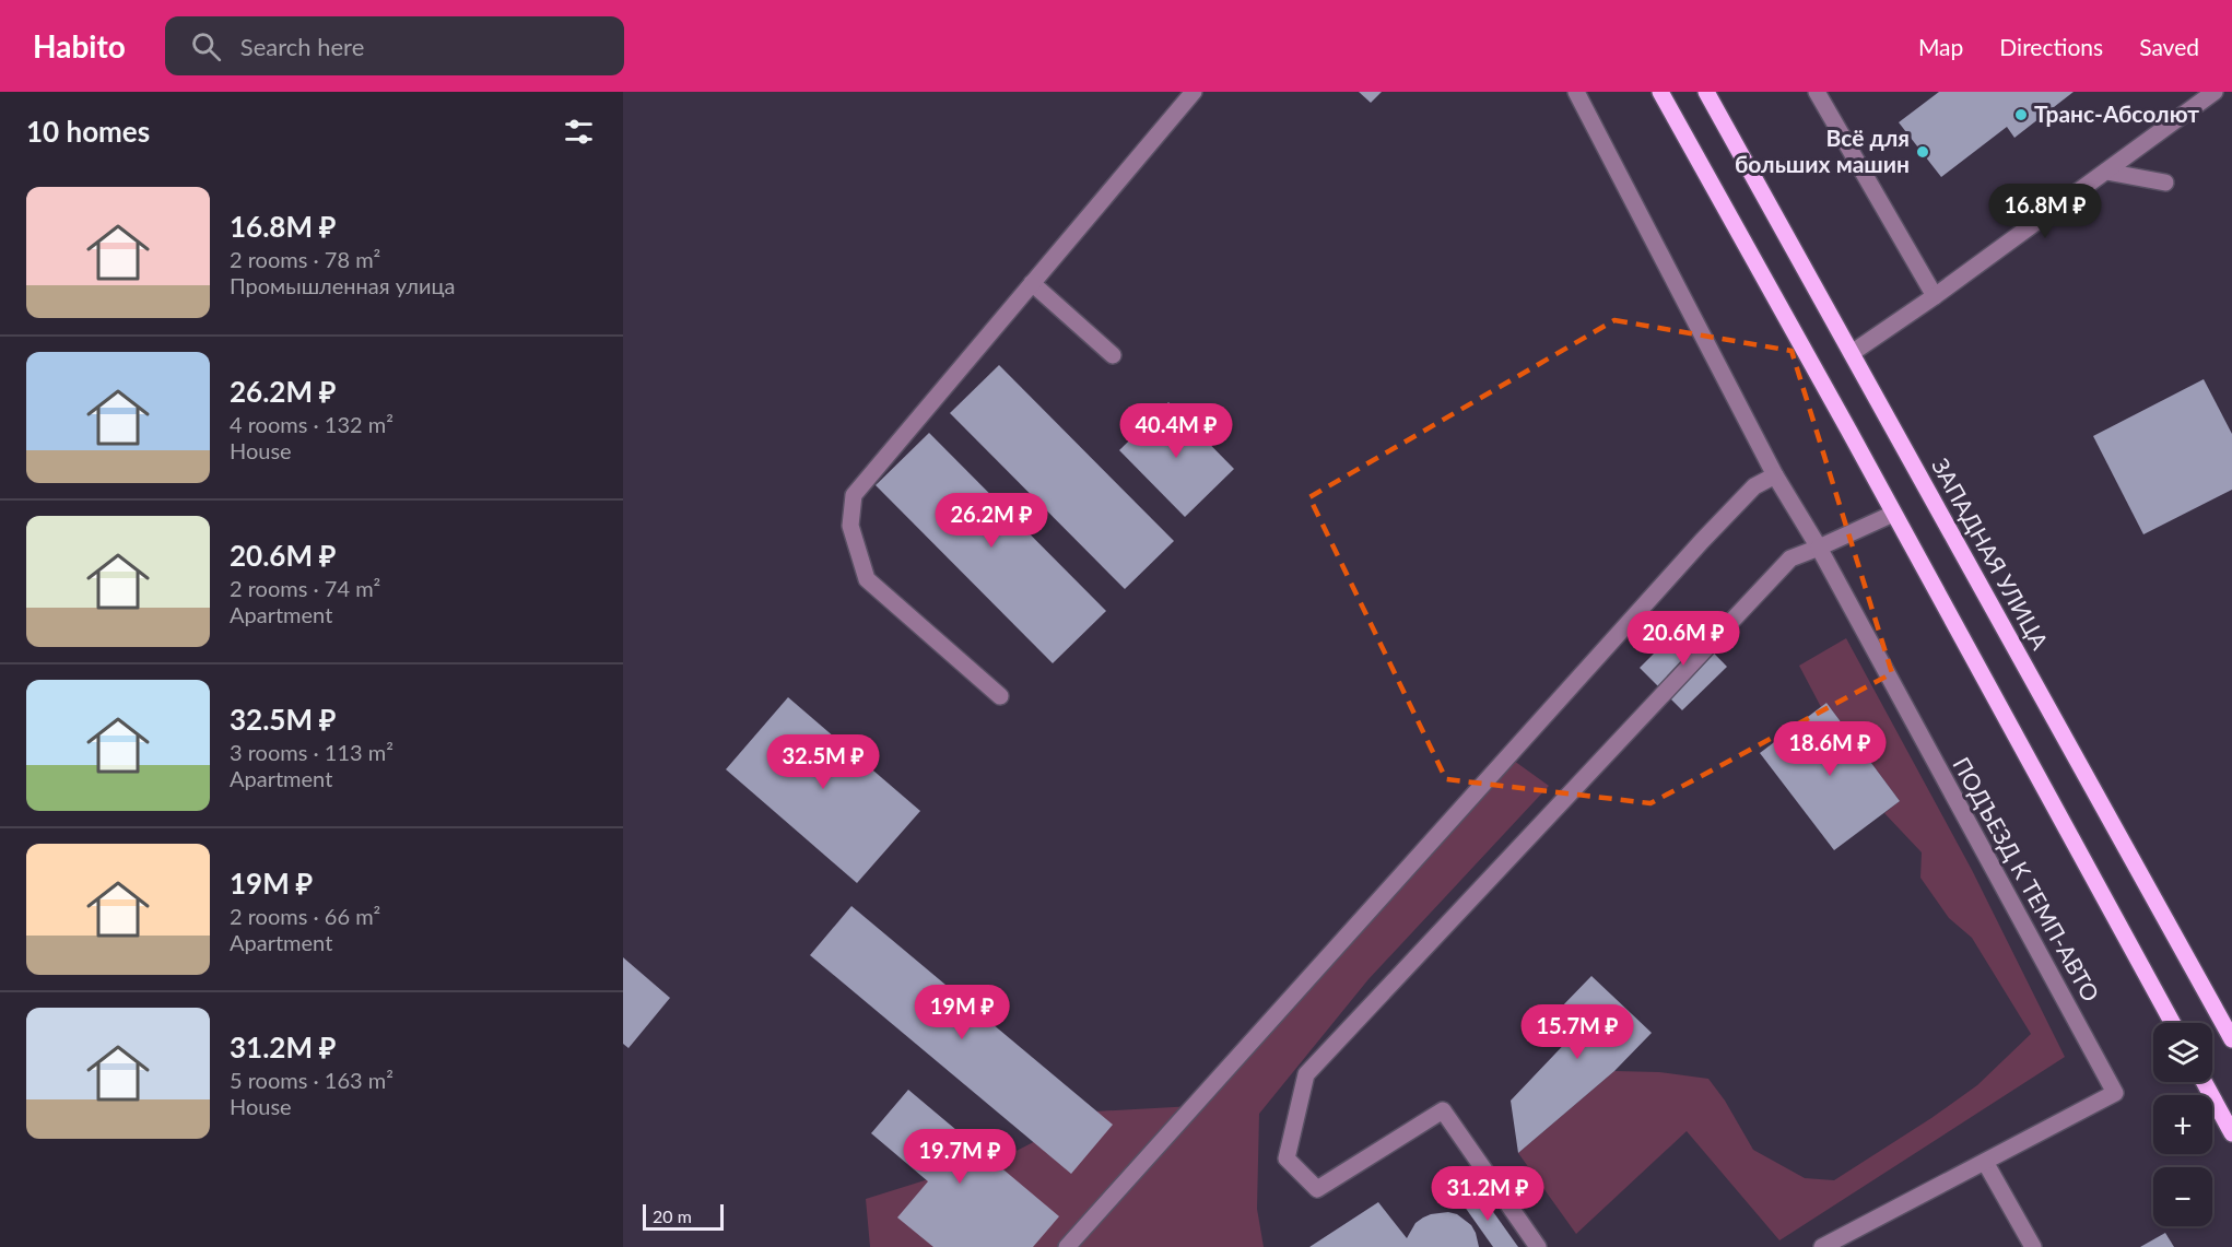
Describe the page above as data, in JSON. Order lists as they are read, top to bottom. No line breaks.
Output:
{"streets":{"main road":["ЗАПАДНАЯ УЛИЦА"],"street":["ПОДЪЕЗД К ТЕМП-АВТО"]},"places":["Транс-Абсолют","Всё для больших машин"],"scale_bar":"20 m","page":{"header":"Habito","search":"Search here","nav":["Map","Directions","Saved"],"heading":"10 homes","list":[{"name":"16.8M ₽","note":"2 rooms · 78 m² · Промышленная улица"},{"name":"26.2M ₽","note":"4 rooms · 132 m² · House"},{"name":"20.6M ₽","note":"2 rooms · 74 m² · Apartment"},{"name":"32.5M ₽","note":"3 rooms · 113 m² · Apartment"},{"name":"19M ₽","note":"2 rooms · 66 m² · Apartment"},{"name":"31.2M ₽","note":"5 rooms · 163 m² · House"}],"price":["16.8M ₽","40.4M ₽","26.2M ₽","20.6M ₽","18.6M ₽","32.5M ₽","19M ₽","15.7M ₽","19.7M ₽","31.2M ₽"],"map_buttons":["+","−"],"scale":"20 m"}}
